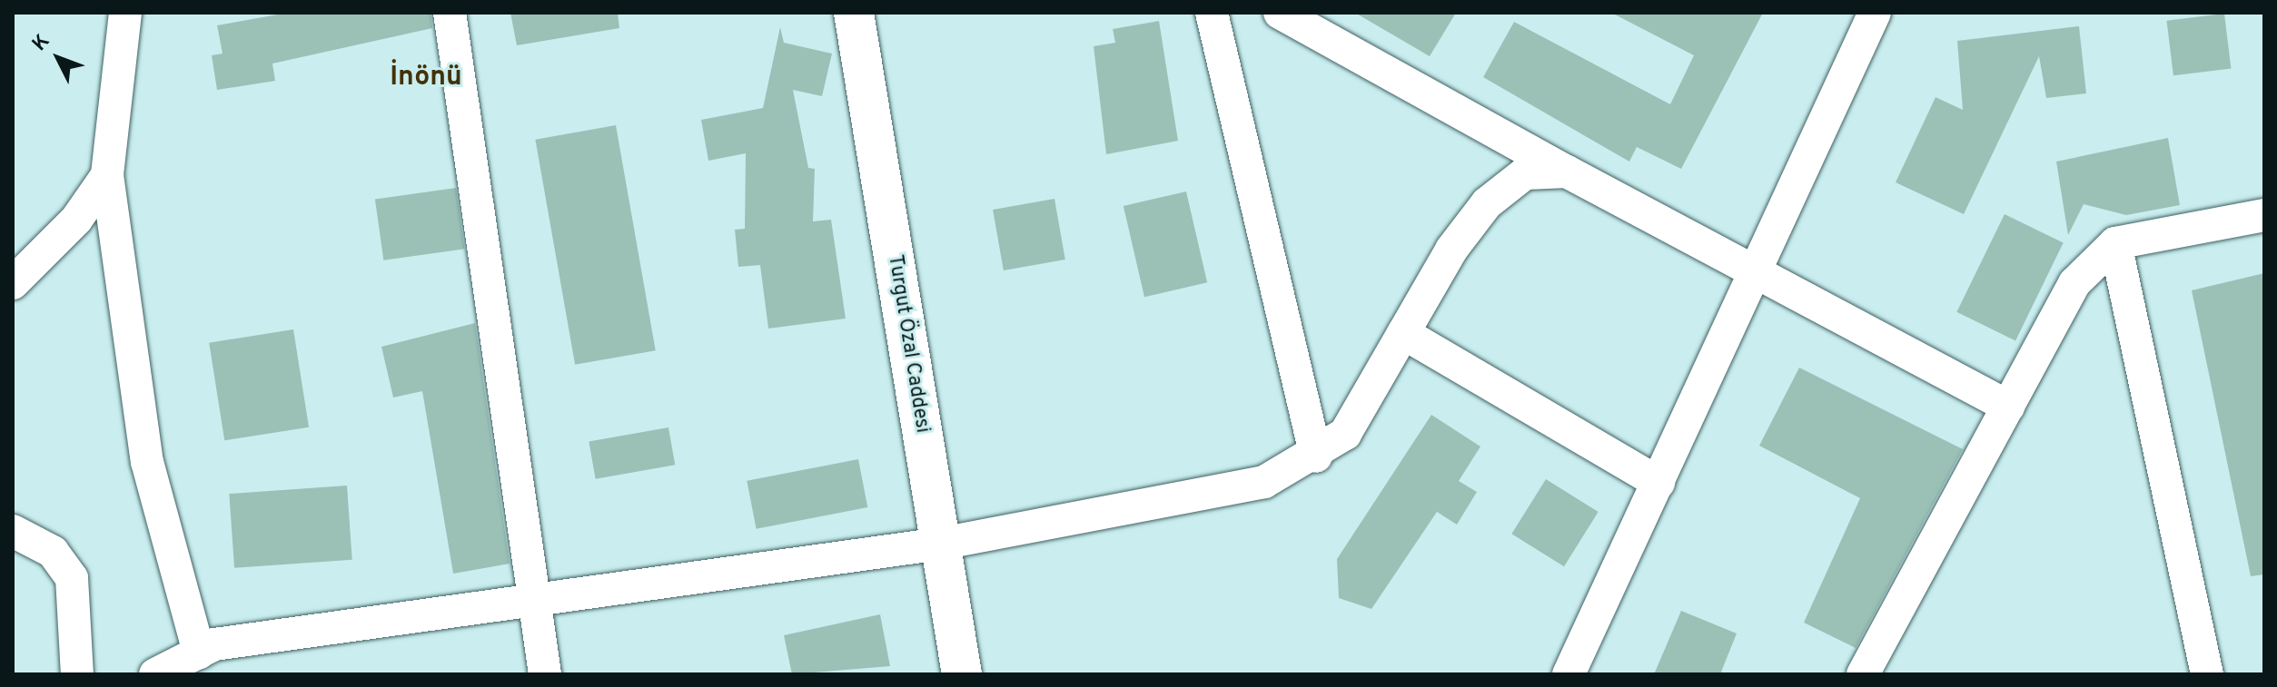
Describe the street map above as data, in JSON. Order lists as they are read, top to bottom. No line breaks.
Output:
{"streets":{"street":["Turgut Özal Caddesi"]},"districts":["İnönü"],"north":"top left"}
